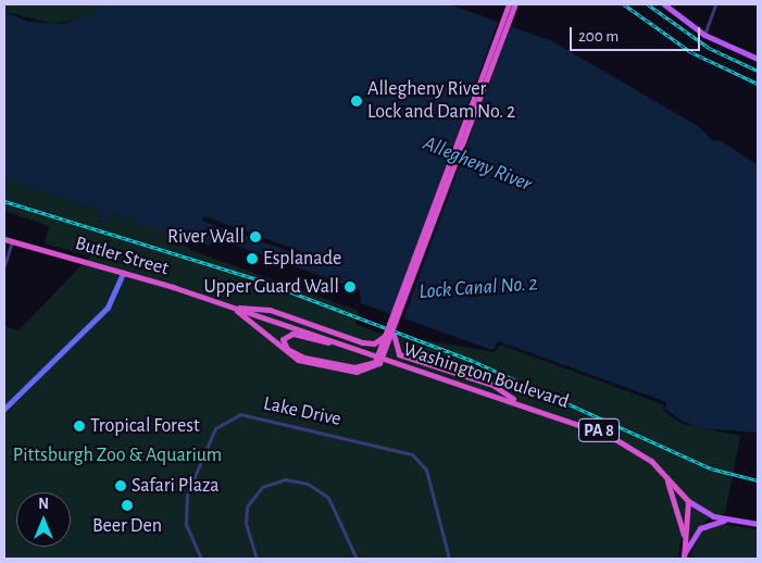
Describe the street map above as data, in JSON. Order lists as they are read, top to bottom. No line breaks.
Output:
{"streets":{"highway":["Butler Street","Washington Boulevard","PA 8"],"street":["Lake Drive"]},"crossings":[["Butler Street","Washington Boulevard"],["Washington Boulevard","PA 8"]],"water":["Allegheny River","Lock Canal No. 2"],"parks":["Pittsburgh Zoo & Aquarium"],"places":["Allegheny River Lock and Dam No. 2","River Wall","Esplanade","Upper Guard Wall","Tropical Forest","Safari Plaza","Beer Den"],"scale_bar":"200 m","north":"top"}
